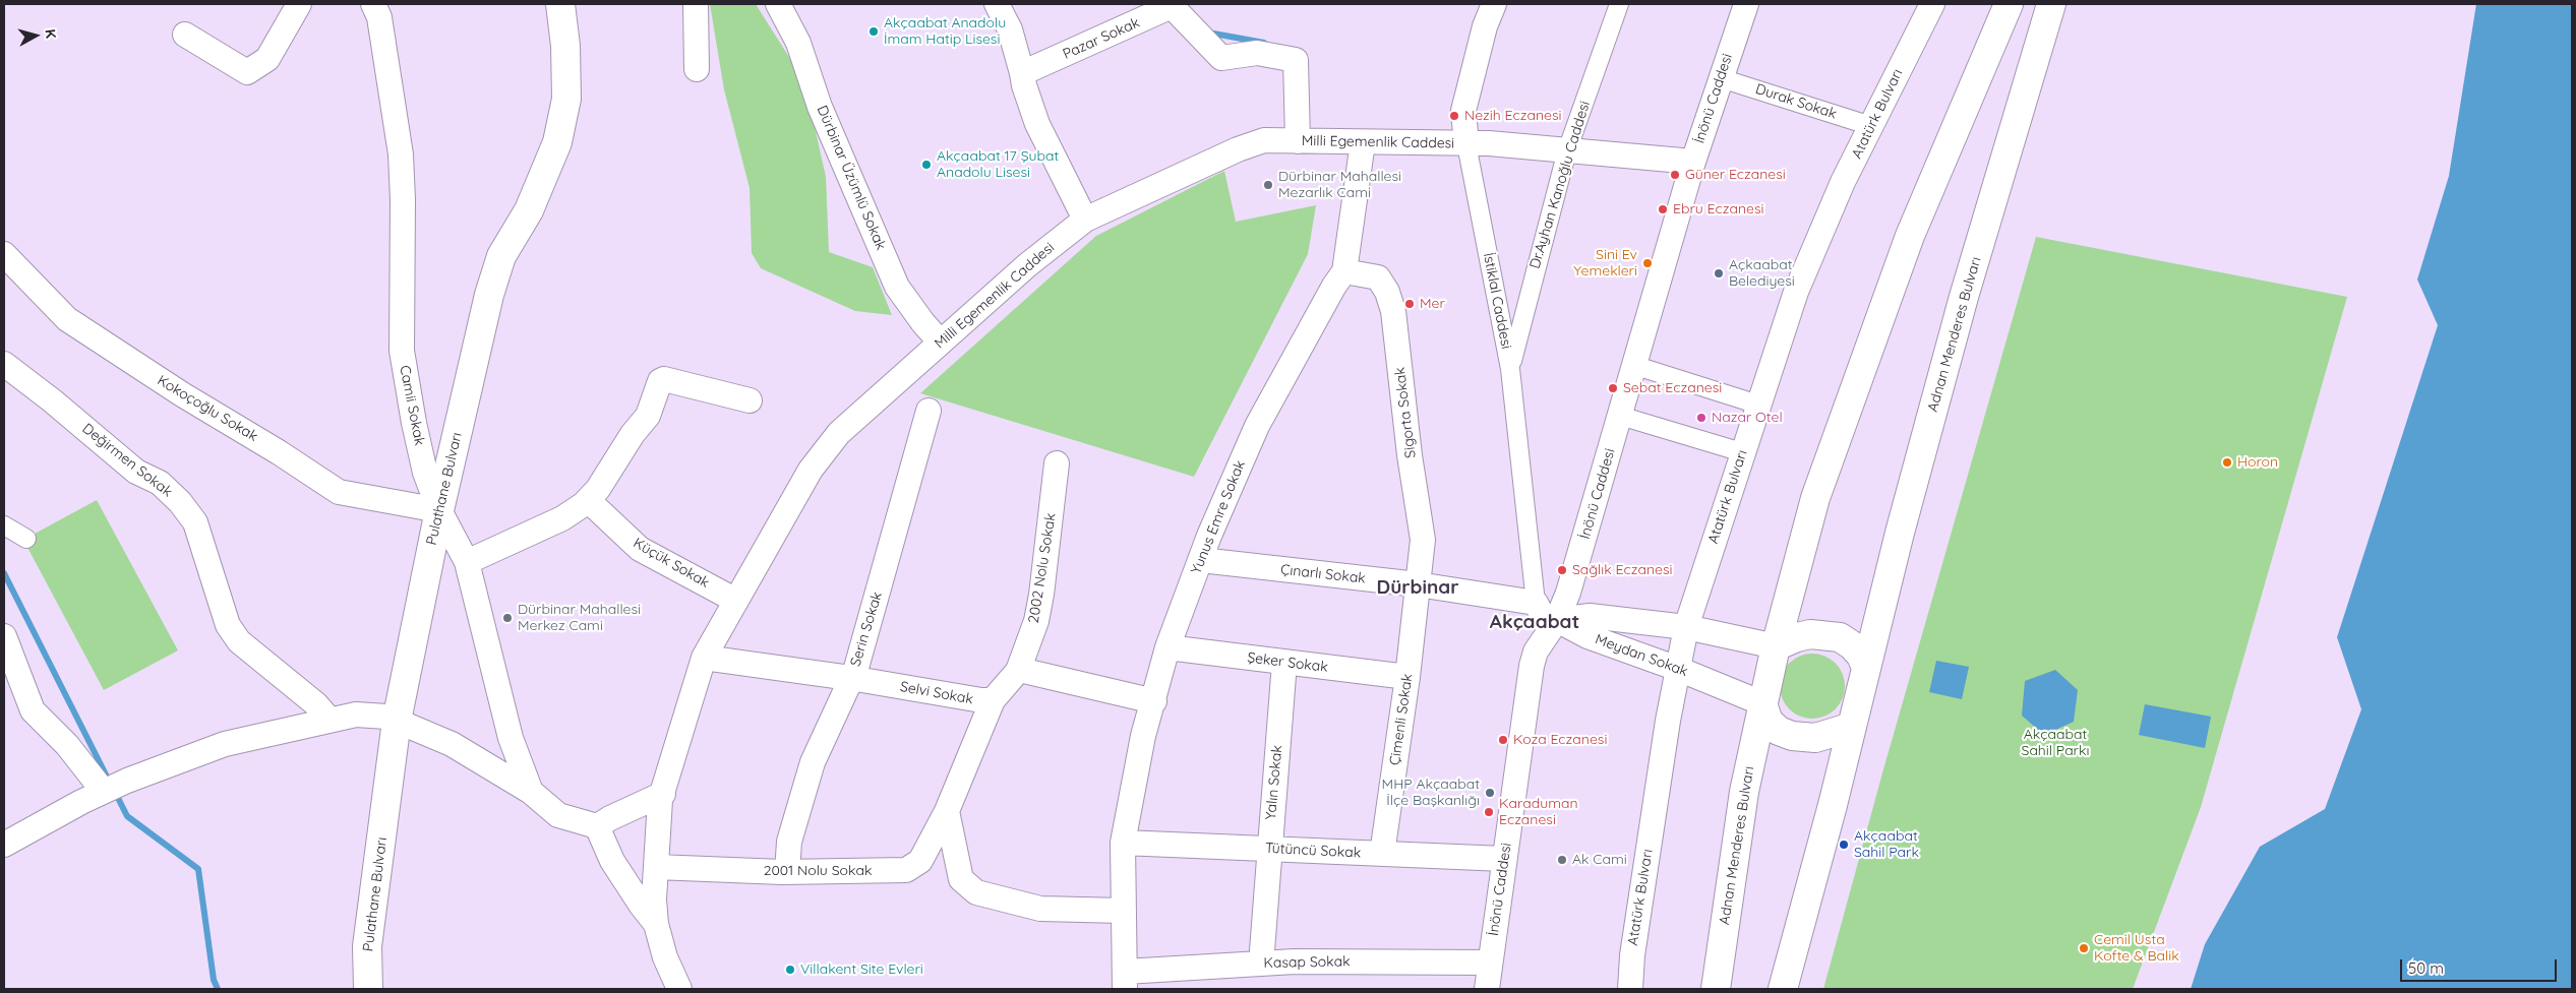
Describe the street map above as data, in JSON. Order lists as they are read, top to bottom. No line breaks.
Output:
{"streets":{"main road":["Adnan Menderes Bulvarı","Pulathane Bulvarı"],"street":["Pazar Sokak","İnönü Caddesi","Durak Sokak","Atatürk Bulvarı","Milli Egemenlik Caddesi","Dürbinar Üzümlü Sokak","Dr.Ayhan Kanoğlu Caddesi","İstiklal Caddesi","Camii Sokak","Kokoçoğlu Sokak","Sigorta Sokak","Değirmen Sokak","Yunus Emre Sokak","Küçük Sokak","2002 Nolu Sokak","Çınarlı Sokak","Serin Sokak","Meydan Sokak","Şeker Sokak","Selvi Sokak","Çimenli Sokak","Yalın Sokak","Tütüncü Sokak","2001 Nolu Sokak","Kasap Sokak"]},"crossings":[["Pazar Sokak","Milli Egemenlik Caddesi"],["İnönü Caddesi","Durak Sokak"],["İnönü Caddesi","Milli Egemenlik Caddesi"],["İnönü Caddesi","Meydan Sokak"],["İnönü Caddesi","Tütüncü Sokak"],["İnönü Caddesi","Kasap Sokak"],["Durak Sokak","Atatürk Bulvarı"],["Atatürk Bulvarı","Meydan Sokak"],["Milli Egemenlik Caddesi","Dürbinar Üzümlü Sokak"],["Milli Egemenlik Caddesi","Dr.Ayhan Kanoğlu Caddesi"],["Milli Egemenlik Caddesi","İstiklal Caddesi"],["Milli Egemenlik Caddesi","Yunus Emre Sokak"],["Milli Egemenlik Caddesi","Küçük Sokak"],["Milli Egemenlik Caddesi","Selvi Sokak"],["Milli Egemenlik Caddesi","2001 Nolu Sokak"],["Dr.Ayhan Kanoğlu Caddesi","İstiklal Caddesi"],["İstiklal Caddesi","Çınarlı Sokak"],["Adnan Menderes Bulvarı","Meydan Sokak"],["Camii Sokak","Kokoçoğlu Sokak"],["Camii Sokak","Pulathane Bulvarı"],["Kokoçoğlu Sokak","Pulathane Bulvarı"],["Sigorta Sokak","Yunus Emre Sokak"],["Sigorta Sokak","Çınarlı Sokak"],["Sigorta Sokak","Çimenli Sokak"],["Yunus Emre Sokak","Çınarlı Sokak"],["Yunus Emre Sokak","Şeker Sokak"],["Yunus Emre Sokak","Tütüncü Sokak"],["Yunus Emre Sokak","Kasap Sokak"],["2002 Nolu Sokak","Selvi Sokak"],["Çınarlı Sokak","Çimenli Sokak"],["Serin Sokak","Selvi Sokak"],["Serin Sokak","2001 Nolu Sokak"],["Şeker Sokak","Çimenli Sokak"],["Şeker Sokak","Yalın Sokak"],["Selvi Sokak","2001 Nolu Sokak"],["Çimenli Sokak","Tütüncü Sokak"],["Yalın Sokak","Tütüncü Sokak"],["Yalın Sokak","Kasap Sokak"]],"districts":["Dürbinar","Akçaabat"],"parks":["Akçaabat Sahil Parkı"],"places":["Akçaabat Anadolu İmam Hatip Lisesi","Nezih Eczanesi","Akçaabat 17 Şubat Anadolu Lisesi","Güner Eczanesi","Dürbinar Mahallesi Mezarlık Cami","Ebru Eczanesi","Sini Ev Yemekleri","Açkaabat Belediyesi","Mer","Sebat Eczanesi","Nazar Otel","Horon","Sağlık Eczanesi","Dürbinar Mahallesi Merkez Cami","Koza Eczanesi","MHP Akçaabat İlçe Başkanlığı","Karaduman Eczanesi","Akçaabat Sahil Park","Ak Cami","Cemil Usta Kofte & Balik","Villakent Site Evleri"],"scale_bar":"50 m","north":"right"}
